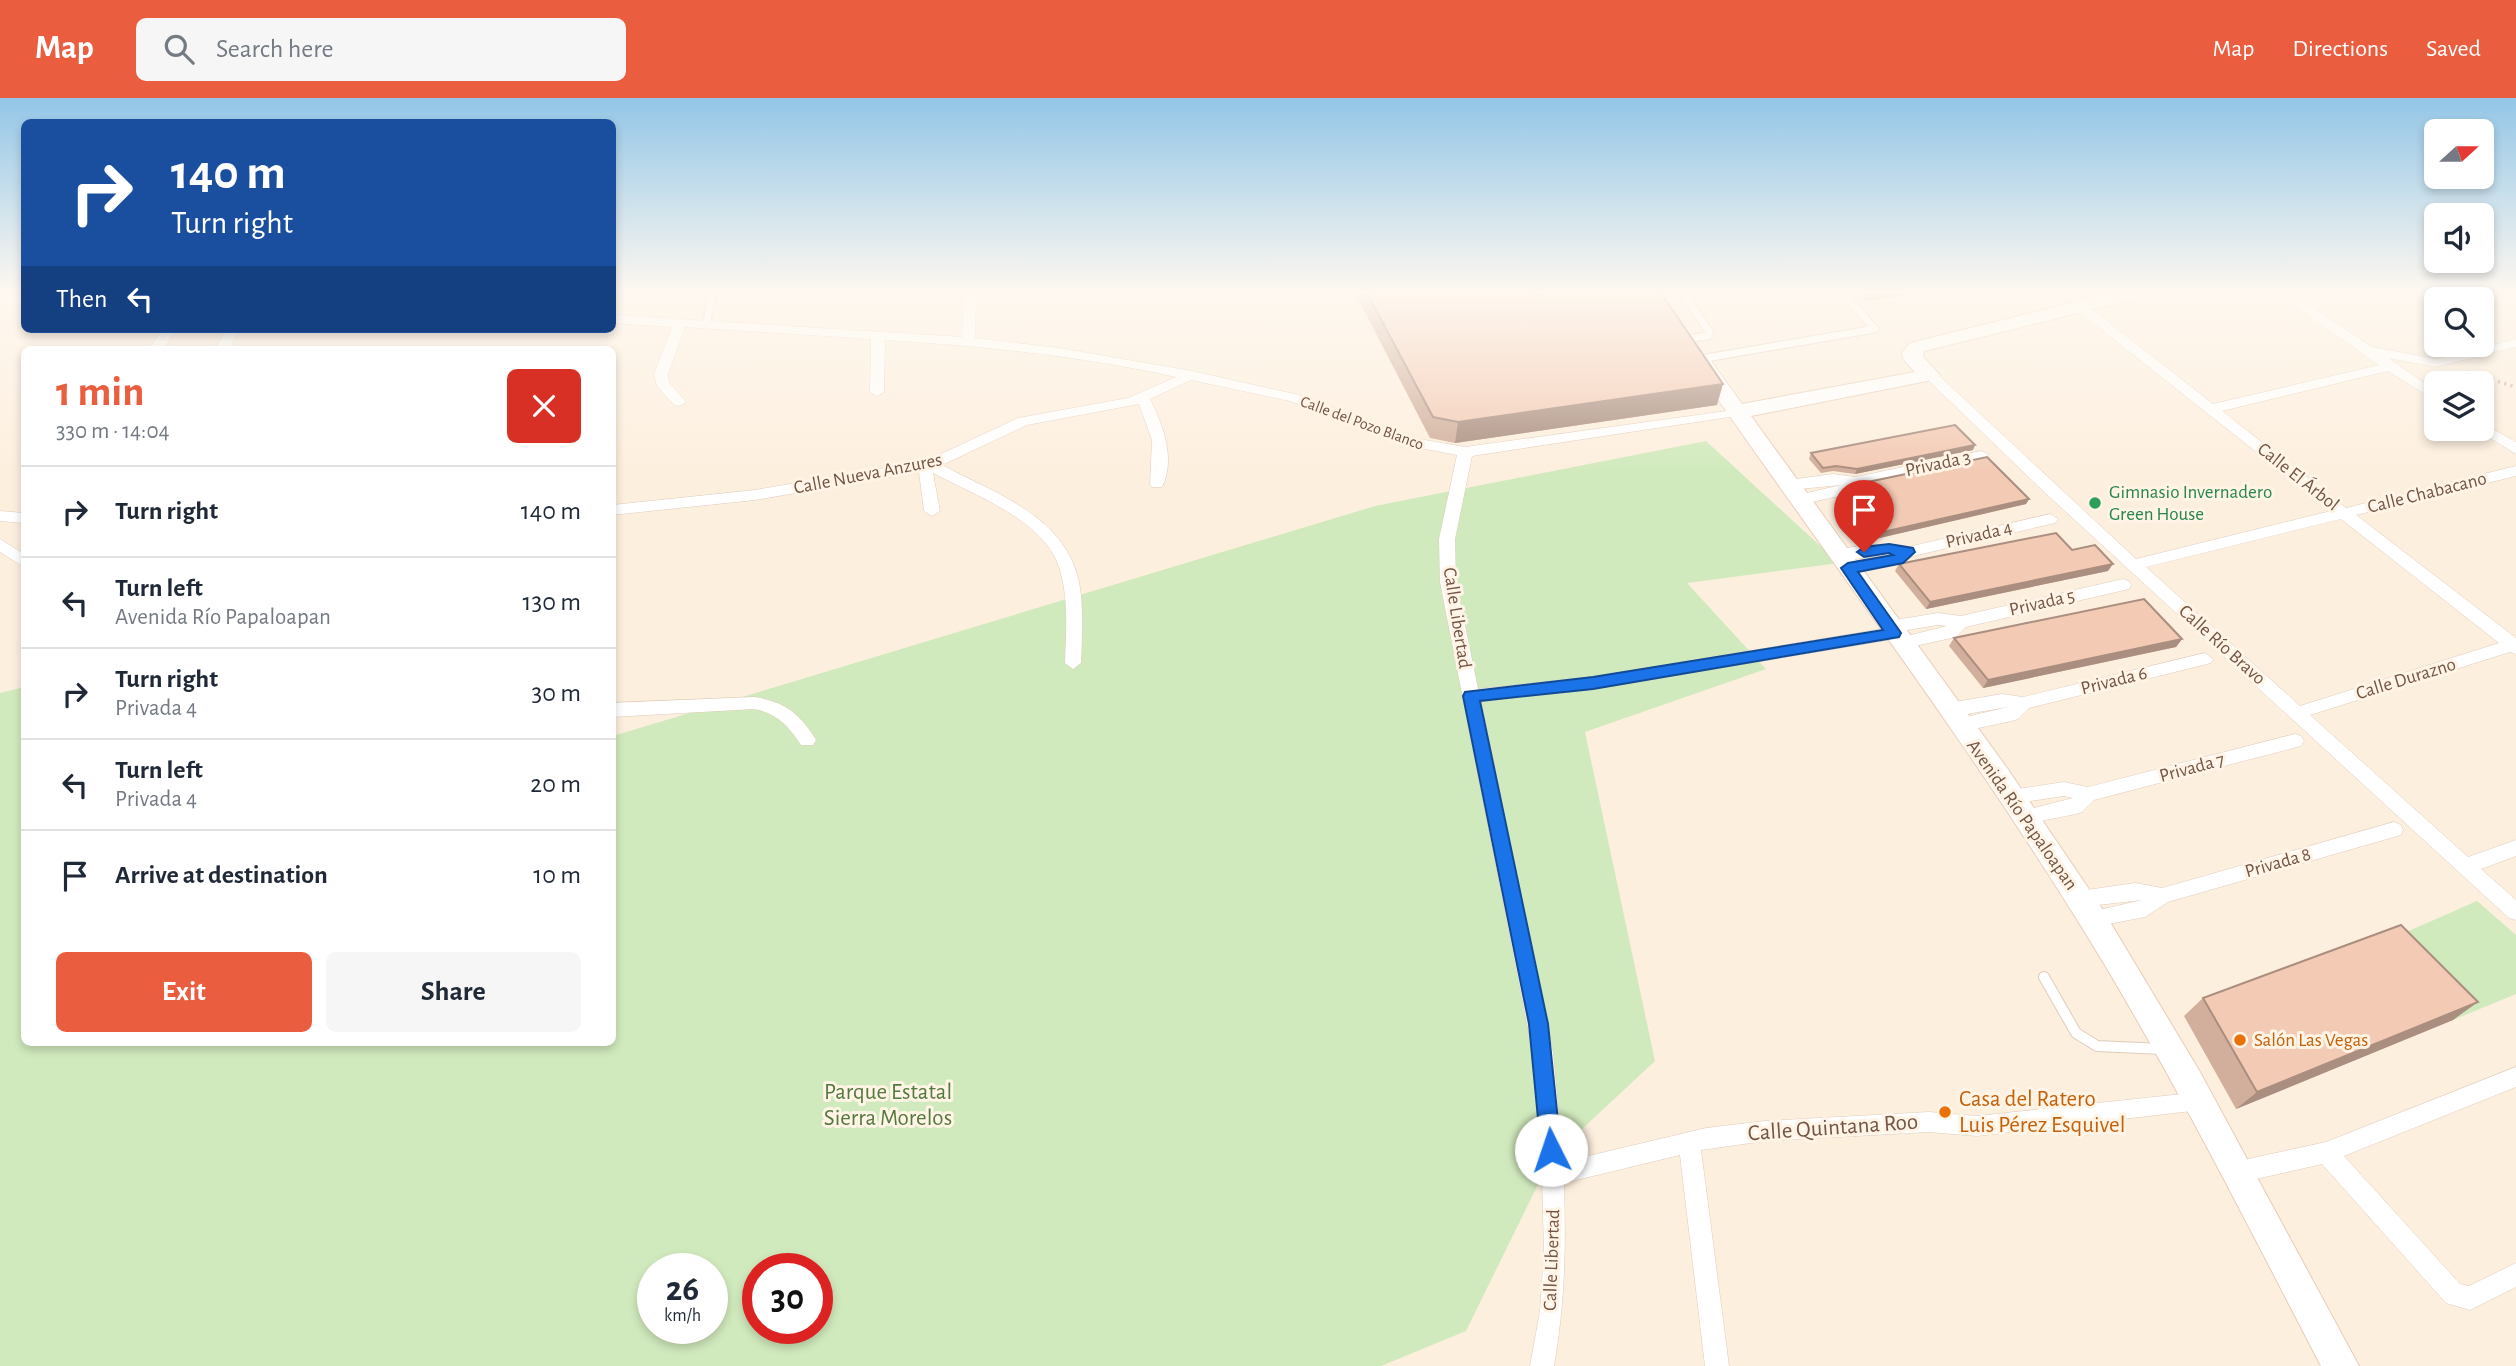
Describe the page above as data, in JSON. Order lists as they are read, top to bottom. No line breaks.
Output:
{"streets":{"main road":["Avenida Río Papaloapan"],"street":["Calle del Pozo Blanco","Privada 3","Calle Nueva Anzures","Calle El Árbol","Calle Chabacano","Privada 4","Privada 5","Calle Libertad","Calle Río Bravo","Calle Durazno","Privada 6","Privada 7","Privada 8","Calle Quintana Roo"]},"crossings":[["Calle del Pozo Blanco","Calle Nueva Anzures"],["Calle del Pozo Blanco","Calle Libertad"],["Calle del Pozo Blanco","Avenida Río Papaloapan"],["Privada 3","Avenida Río Papaloapan"],["Calle El Árbol","Calle Chabacano"],["Calle El Árbol","Calle Durazno"],["Calle Chabacano","Calle Río Bravo"],["Privada 4","Avenida Río Papaloapan"],["Privada 5","Calle Libertad"],["Privada 5","Avenida Río Papaloapan"],["Calle Libertad","Calle Quintana Roo"],["Calle Río Bravo","Calle Durazno"],["Privada 6","Avenida Río Papaloapan"],["Privada 7","Avenida Río Papaloapan"],["Avenida Río Papaloapan","Privada 8"],["Avenida Río Papaloapan","Calle Quintana Roo"]],"parks":["Parque Estatal Sierra Morelos"],"places":["Gimnasio Invernadero Green House","Salón Las Vegas","Casa del Ratero Luis Pérez Esquivel"],"north":"right","page":{"header":"Map","search":"Search here","nav":["Map","Directions","Saved"],"turn":["140 m","Turn right"],"then":"Then","heading":["1 min","330 m · 14:04"],"list":[{"name":"Turn right","value":"140 m"},{"name":"Turn left","note":"Avenida Río Papaloapan","value":"130 m"},{"name":"Turn right","note":"Privada 4","value":"30 m"},{"name":"Turn left","note":"Privada 4","value":"20 m"},{"name":"Arrive at destination","value":"10 m"}],"buttons":["Exit","Share"],"speed":"26 km/h","limit":"30"}}
